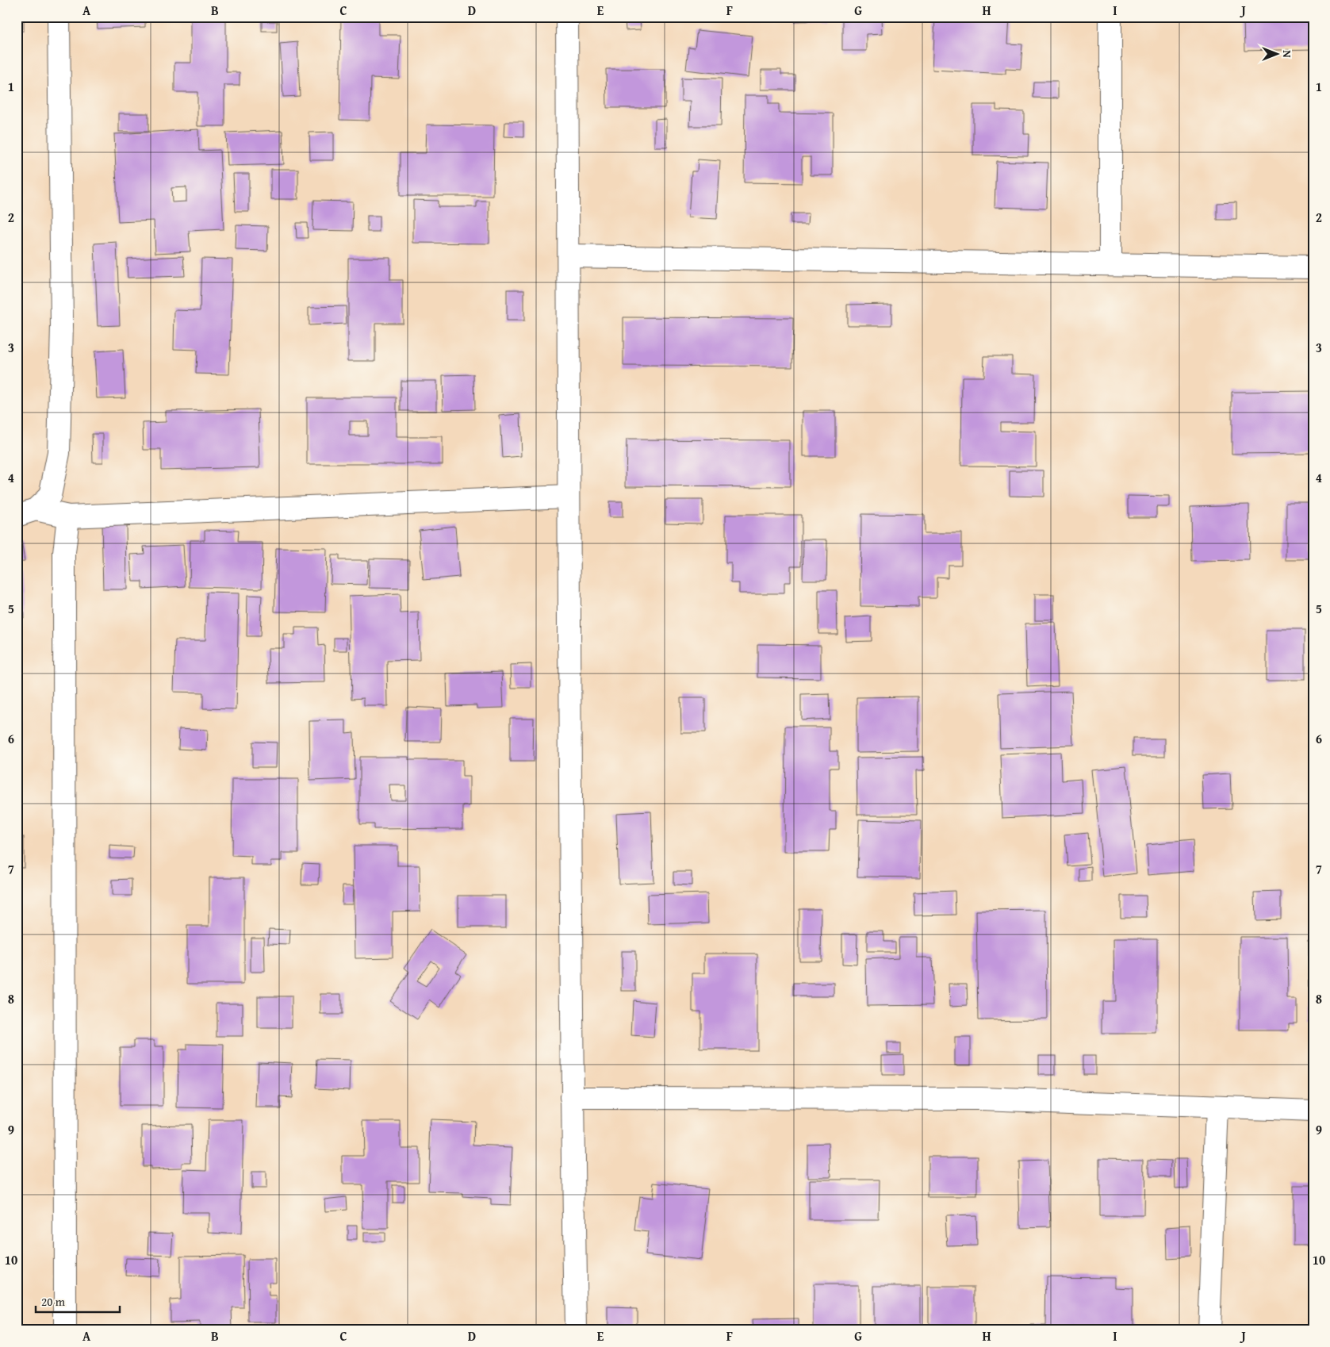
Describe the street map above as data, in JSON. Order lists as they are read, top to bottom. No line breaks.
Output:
{"scale_bar":"20 m","north":"right","grid":{"columns":["A","B","C","D","E","F","G","H","I","J"],"rows":["1","2","3","4","5","6","7","8","9","10"]}}
